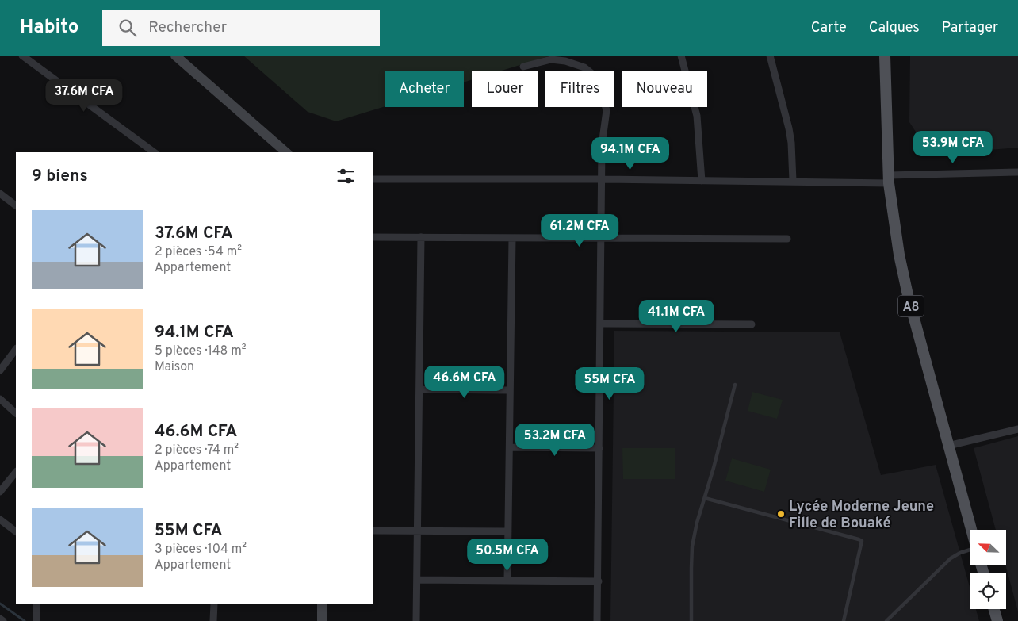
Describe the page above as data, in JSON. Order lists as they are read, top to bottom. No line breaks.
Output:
{"streets":{"main road":["A8"]},"places":["Lycée Moderne Jeune Fille de Bouaké"],"north":"top left","page":{"header":"Habito","search":"Rechercher","nav":["Carte","Calques","Partager"],"chip":["Acheter","Louer","Filtres","Nouveau"],"price":["37.6M CFA","53.9M CFA","94.1M CFA","61.2M CFA","41.1M CFA","46.6M CFA","55M CFA","53.2M CFA","50.5M CFA"],"heading":"9 biens","list":[{"name":"37.6M CFA","note":"2 pièces · 54 m² · Appartement"},{"name":"94.1M CFA","note":"5 pièces · 148 m² · Maison"},{"name":"46.6M CFA","note":"2 pièces · 74 m² · Appartement"},{"name":"55M CFA","note":"3 pièces · 104 m² · Appartement"}]}}
